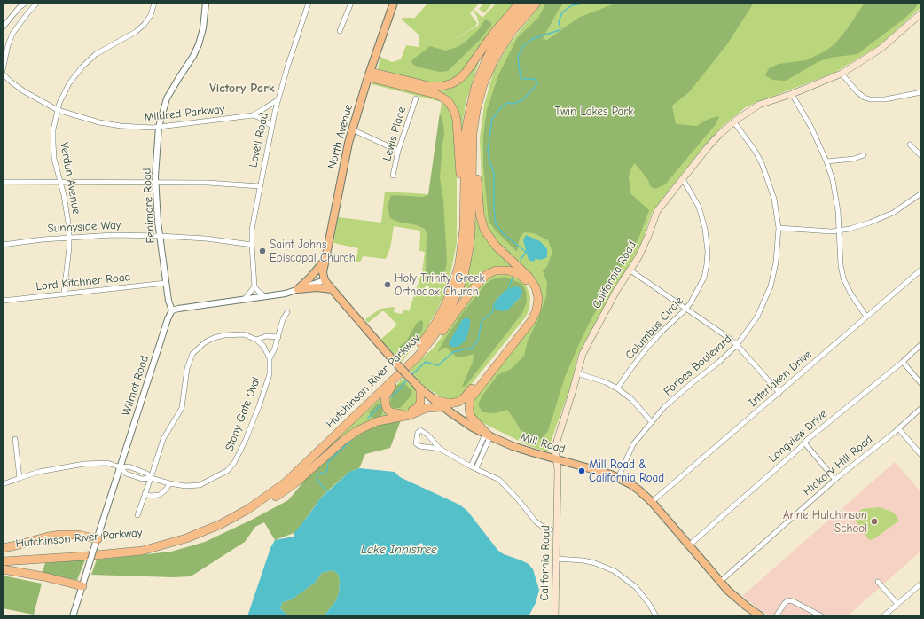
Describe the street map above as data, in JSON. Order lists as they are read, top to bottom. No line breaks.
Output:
{"streets":{"highway":["Hutchinson River Parkway"],"main road":["North Avenue","California Road","Mill Road"],"street":["Mildred Parkway","Lewis Place","Lovell Road","Verdun Avenue","Fenimore Road","Sunnyside Way","Lord Kitchner Road","Columbus Circle","Forbes Boulevard","Interlaken Drive","Wilmot Road","Stony Gate Oval","Longview Drive","Hickory Hill Road"]},"crossings":[["Mildred Parkway","Lovell Road"],["Mildred Parkway","Verdun Avenue"],["Mildred Parkway","Fenimore Road"],["North Avenue","Mill Road"],["Lovell Road","Sunnyside Way"],["Verdun Avenue","Sunnyside Way"],["Verdun Avenue","Lord Kitchner Road"],["Fenimore Road","Sunnyside Way"],["Fenimore Road","Lord Kitchner Road"],["Fenimore Road","Wilmot Road"],["California Road","Columbus Circle"],["California Road","Forbes Boulevard"],["California Road","Mill Road"],["Forbes Boulevard","Mill Road"],["Interlaken Drive","Mill Road"],["Wilmot Road","Stony Gate Oval"],["Longview Drive","Mill Road"],["Mill Road","Hickory Hill Road"]],"districts":["Victory Park"],"water":["Lake Innisfree"],"parks":["Twin Lakes Park"],"places":["Saint Johns Episcopal Church","Holy Trinity Greek Orthodox Church","Mill Road & California Road","Anne Hutchinson School"]}
